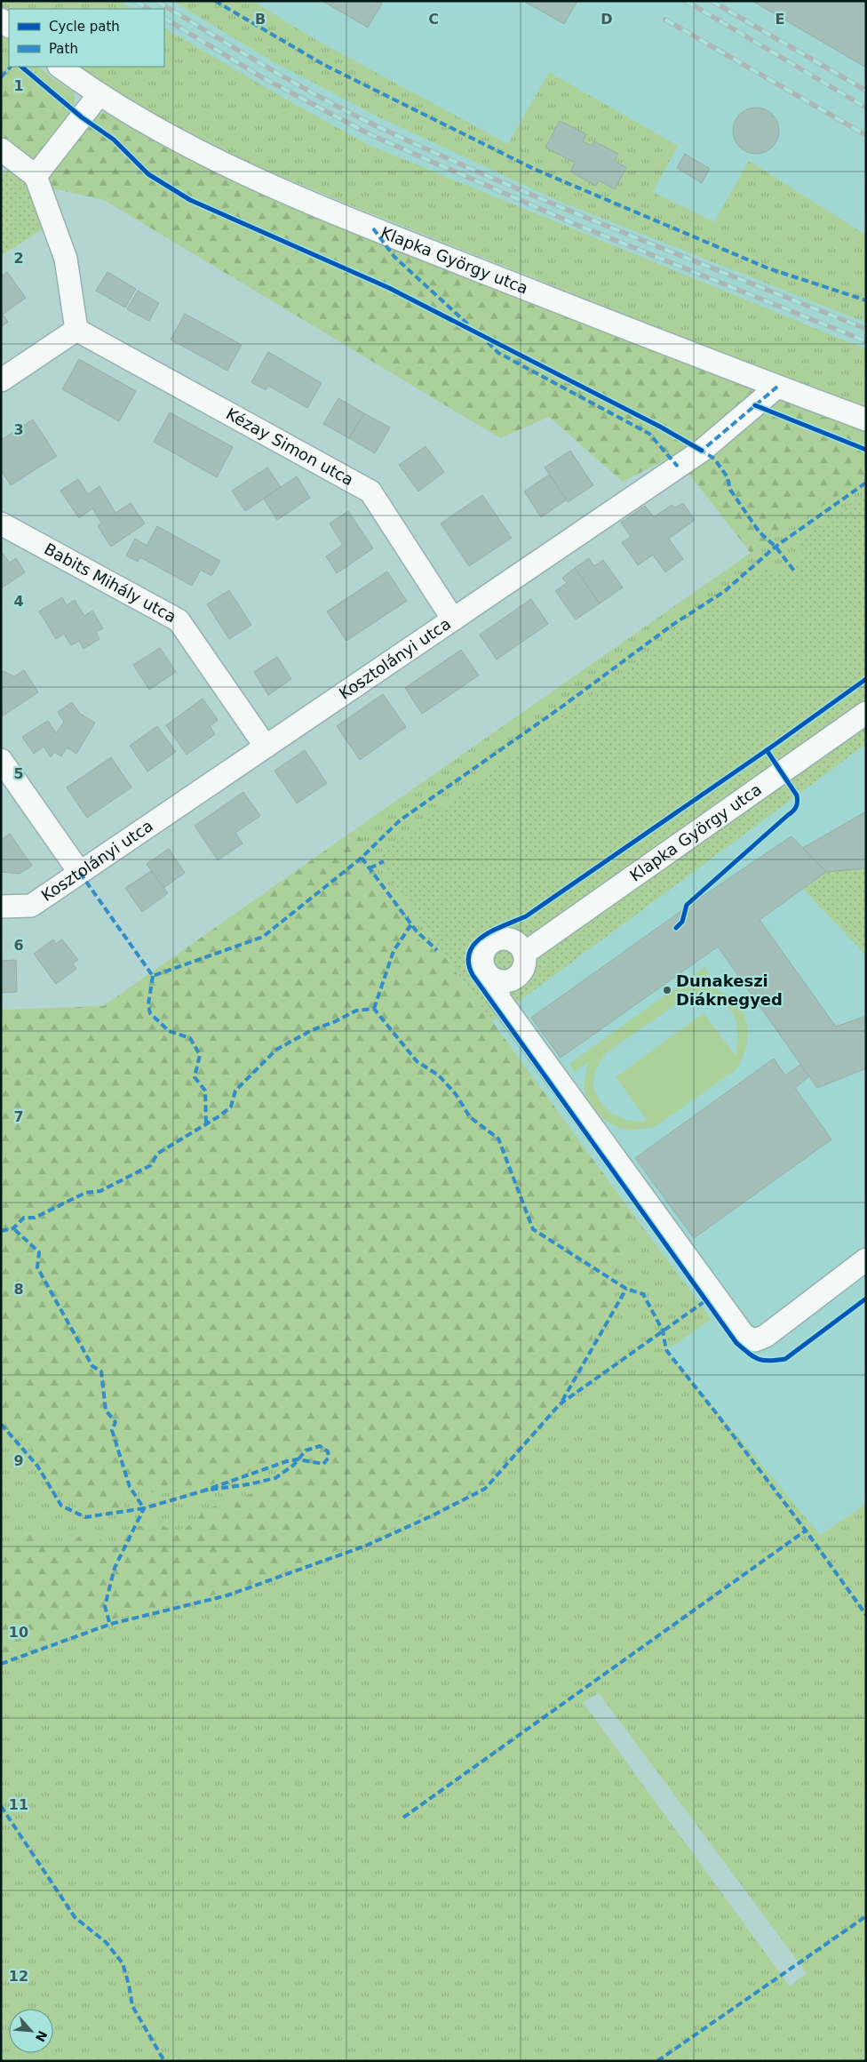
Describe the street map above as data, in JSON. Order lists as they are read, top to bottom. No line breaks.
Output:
{"streets":{"street":["Klapka György utca","Kézay Simon utca","Babits Mihály utca","Kosztolányi utca"]},"crossings":[["Klapka György utca","Kosztolányi utca"],["Kézay Simon utca","Kosztolányi utca"],["Babits Mihály utca","Kosztolányi utca"]],"places":["Dunakeszi Diáknegyed"],"legend":["Cycle path","Path"],"north":"bottom right","grid":{"columns":["B","C","D","E"],"rows":["1","2","3","4","5","6","7","8","9","10","11","12"]}}
